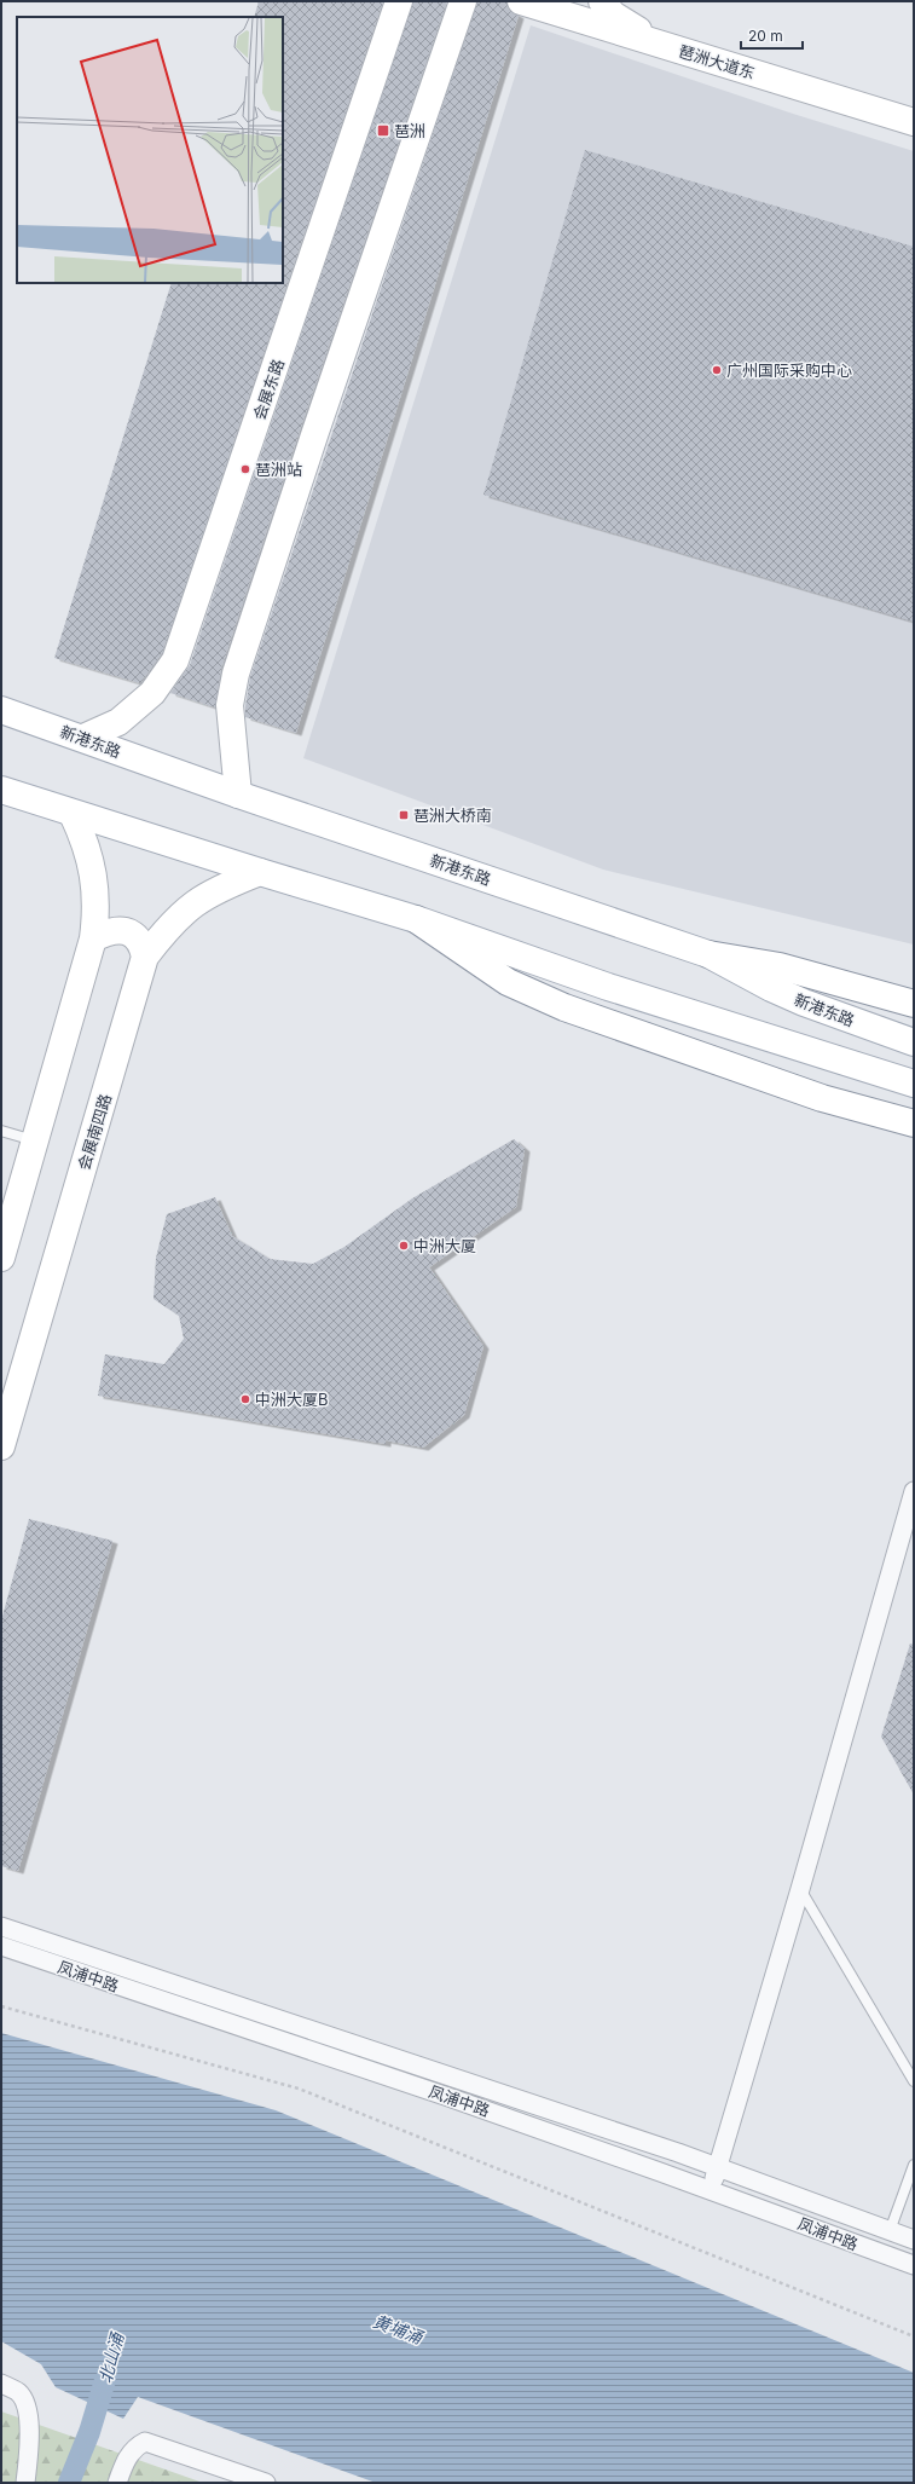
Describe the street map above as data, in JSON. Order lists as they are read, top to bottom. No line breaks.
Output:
{"streets":{"main road":["琶洲大道东","会展东路","新港东路","会展南四路"],"street":["凤浦中路"]},"crossings":[["会展东路","新港东路"]],"water":["黄埔涌","北山涌"],"places":{"transit":["琶洲","琶洲大桥南"],"other":["广州国际采购中心","琶洲站","中洲大厦","中洲大厦B"]},"scale_bar":"20 m"}
